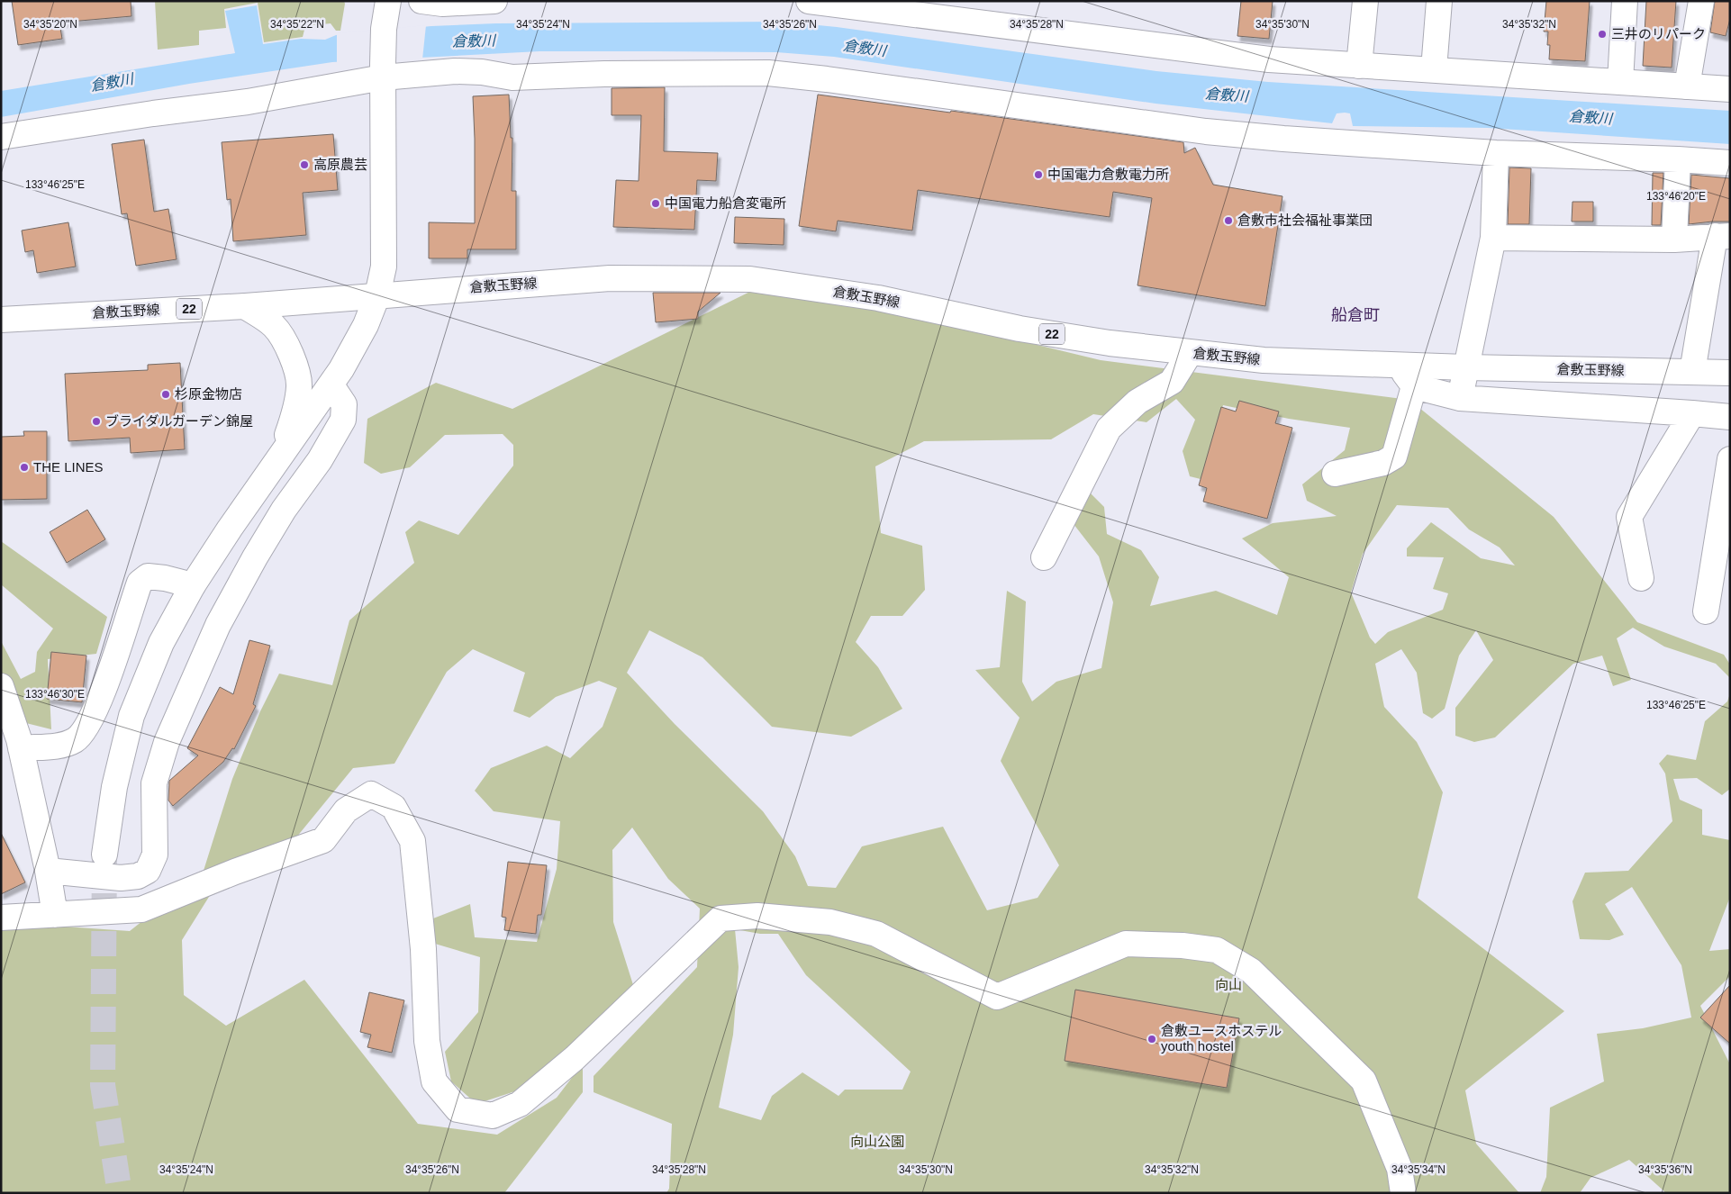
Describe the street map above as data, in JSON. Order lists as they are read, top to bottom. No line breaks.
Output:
{"streets":{"street":["倉敷玉野線","22"]},"districts":["船倉町"],"water":["倉敷川"],"parks":["向山","向山公園"],"places":["三井のリパーク","高原農芸","中国電力倉敷電力所","中国電力船倉変電所","倉敷市社会福祉事業団","杉原金物店","ブライダルガーデン錦屋","THE LINES","倉敷ユースホステル youth hostel"],"coordinates":["34°35'20\"N","34°35'22\"N","34°35'24\"N","34°35'26\"N","34°35'28\"N","34°35'30\"N","34°35'32\"N","133°46'25\"E","133°46'20\"E","133°46'30\"E","34°35'34\"N","34°35'36\"N"]}
